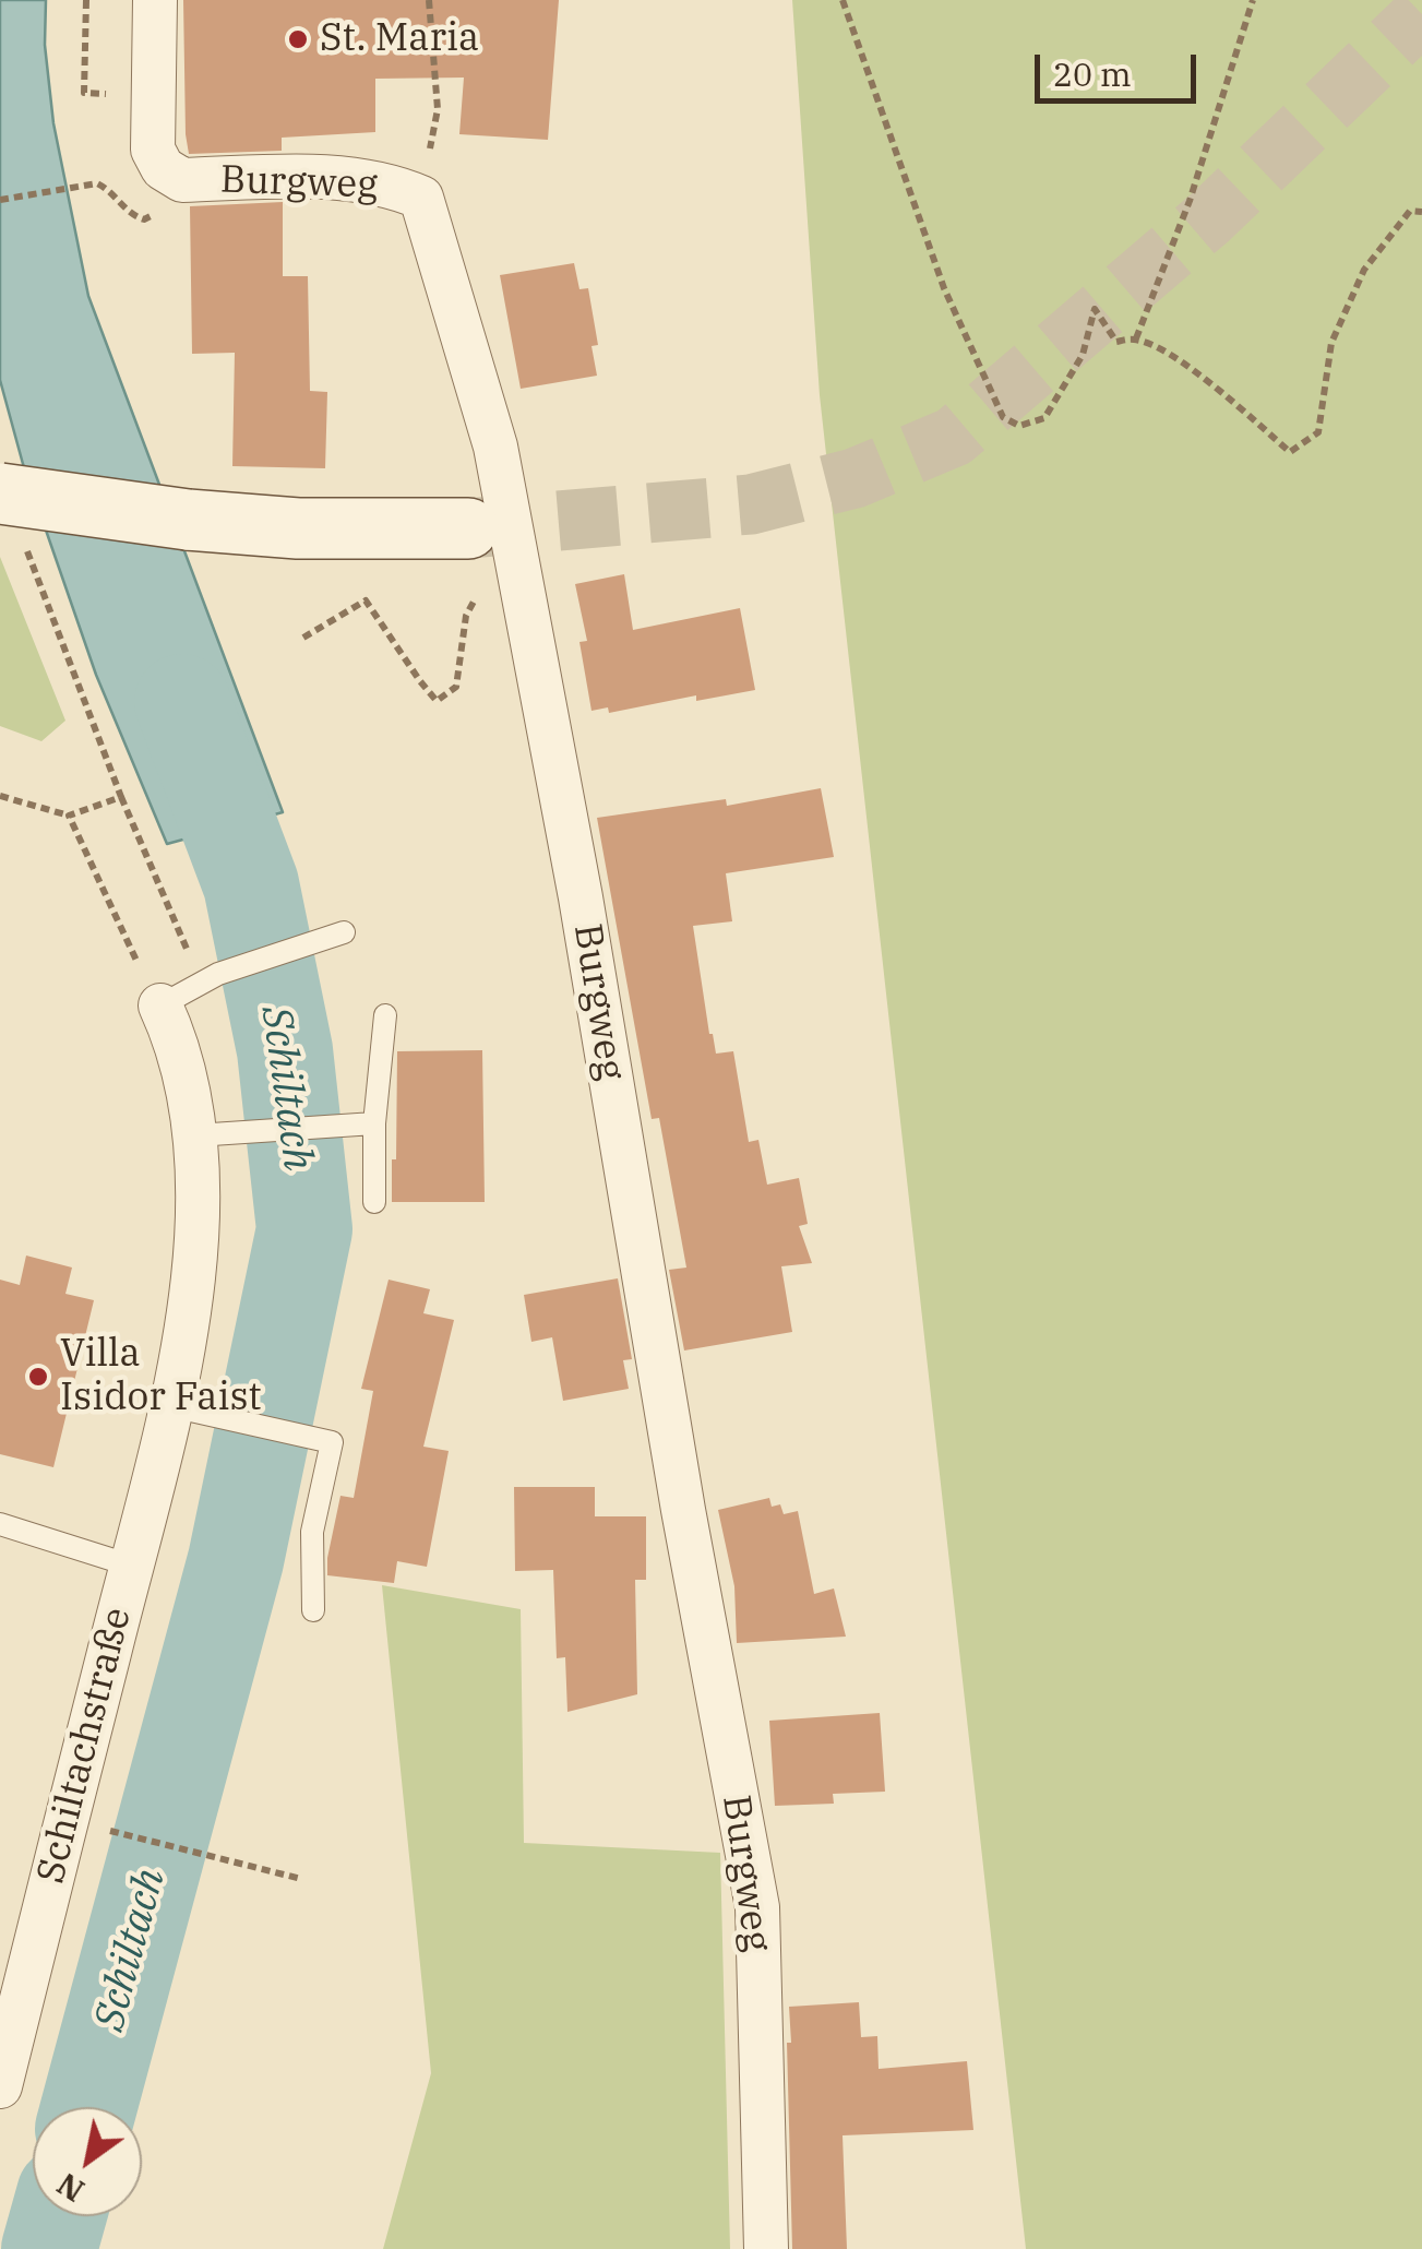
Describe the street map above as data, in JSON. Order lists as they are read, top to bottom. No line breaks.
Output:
{"streets":{"street":["Burgweg","Schiltachstraße"]},"water":["Schiltach"],"places":["St. Maria","Villa Isidor Faist"],"scale_bar":"20 m","north":"bottom left"}
